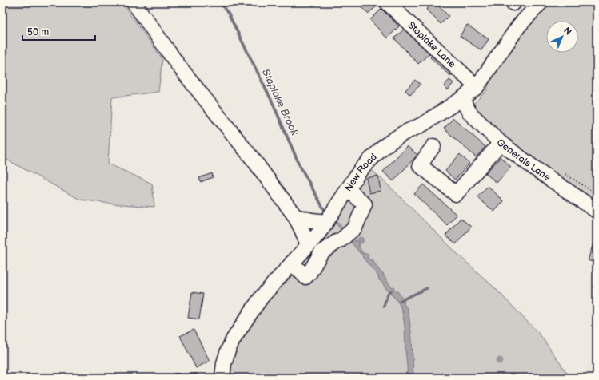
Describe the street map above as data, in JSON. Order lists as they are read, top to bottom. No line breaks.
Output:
{"streets":{"street":["Staplake Lane","Generals Lane","New Road"]},"crossings":[["Staplake Lane","New Road"],["Generals Lane","New Road"]],"water":["Staplake Brook"],"scale_bar":"50 m","north":"top right"}
